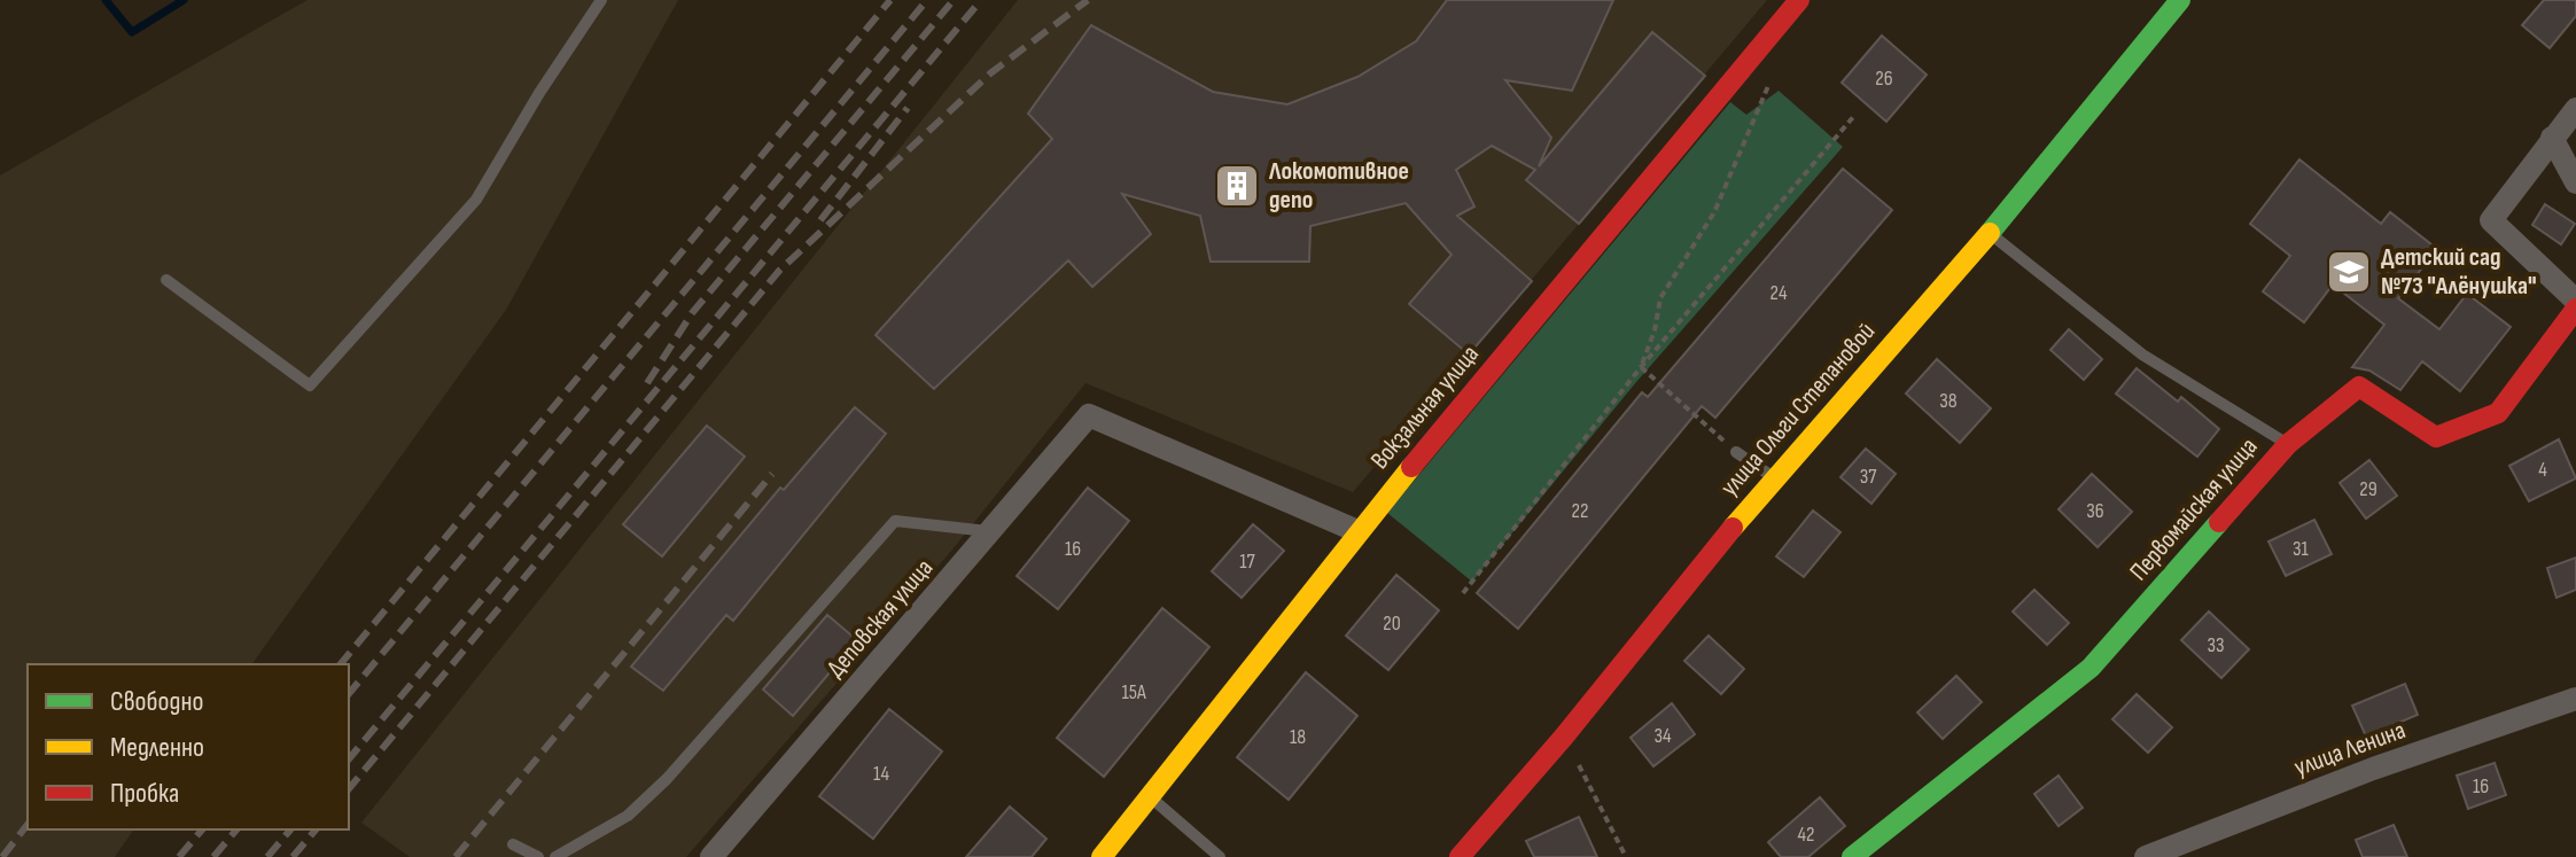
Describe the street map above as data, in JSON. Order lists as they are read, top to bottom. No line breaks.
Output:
{"streets":{"street":["Вокзальная улица","улица Ольги Степановой","Первомайская улица","Деповская улица","улица Ленина"]},"crossings":[["Вокзальная улица","Деповская улица"]],"places":{"building":["Локомотивное депо"],"school or university":["Детский сад №73 \"Алёнушка\""]},"house_numbers":["26","24","38","4","37","29","22","36","16","31","17","20","33","15А","34","18","14","16","42"],"legend":["Свободно","Медленно","Пробка"]}
